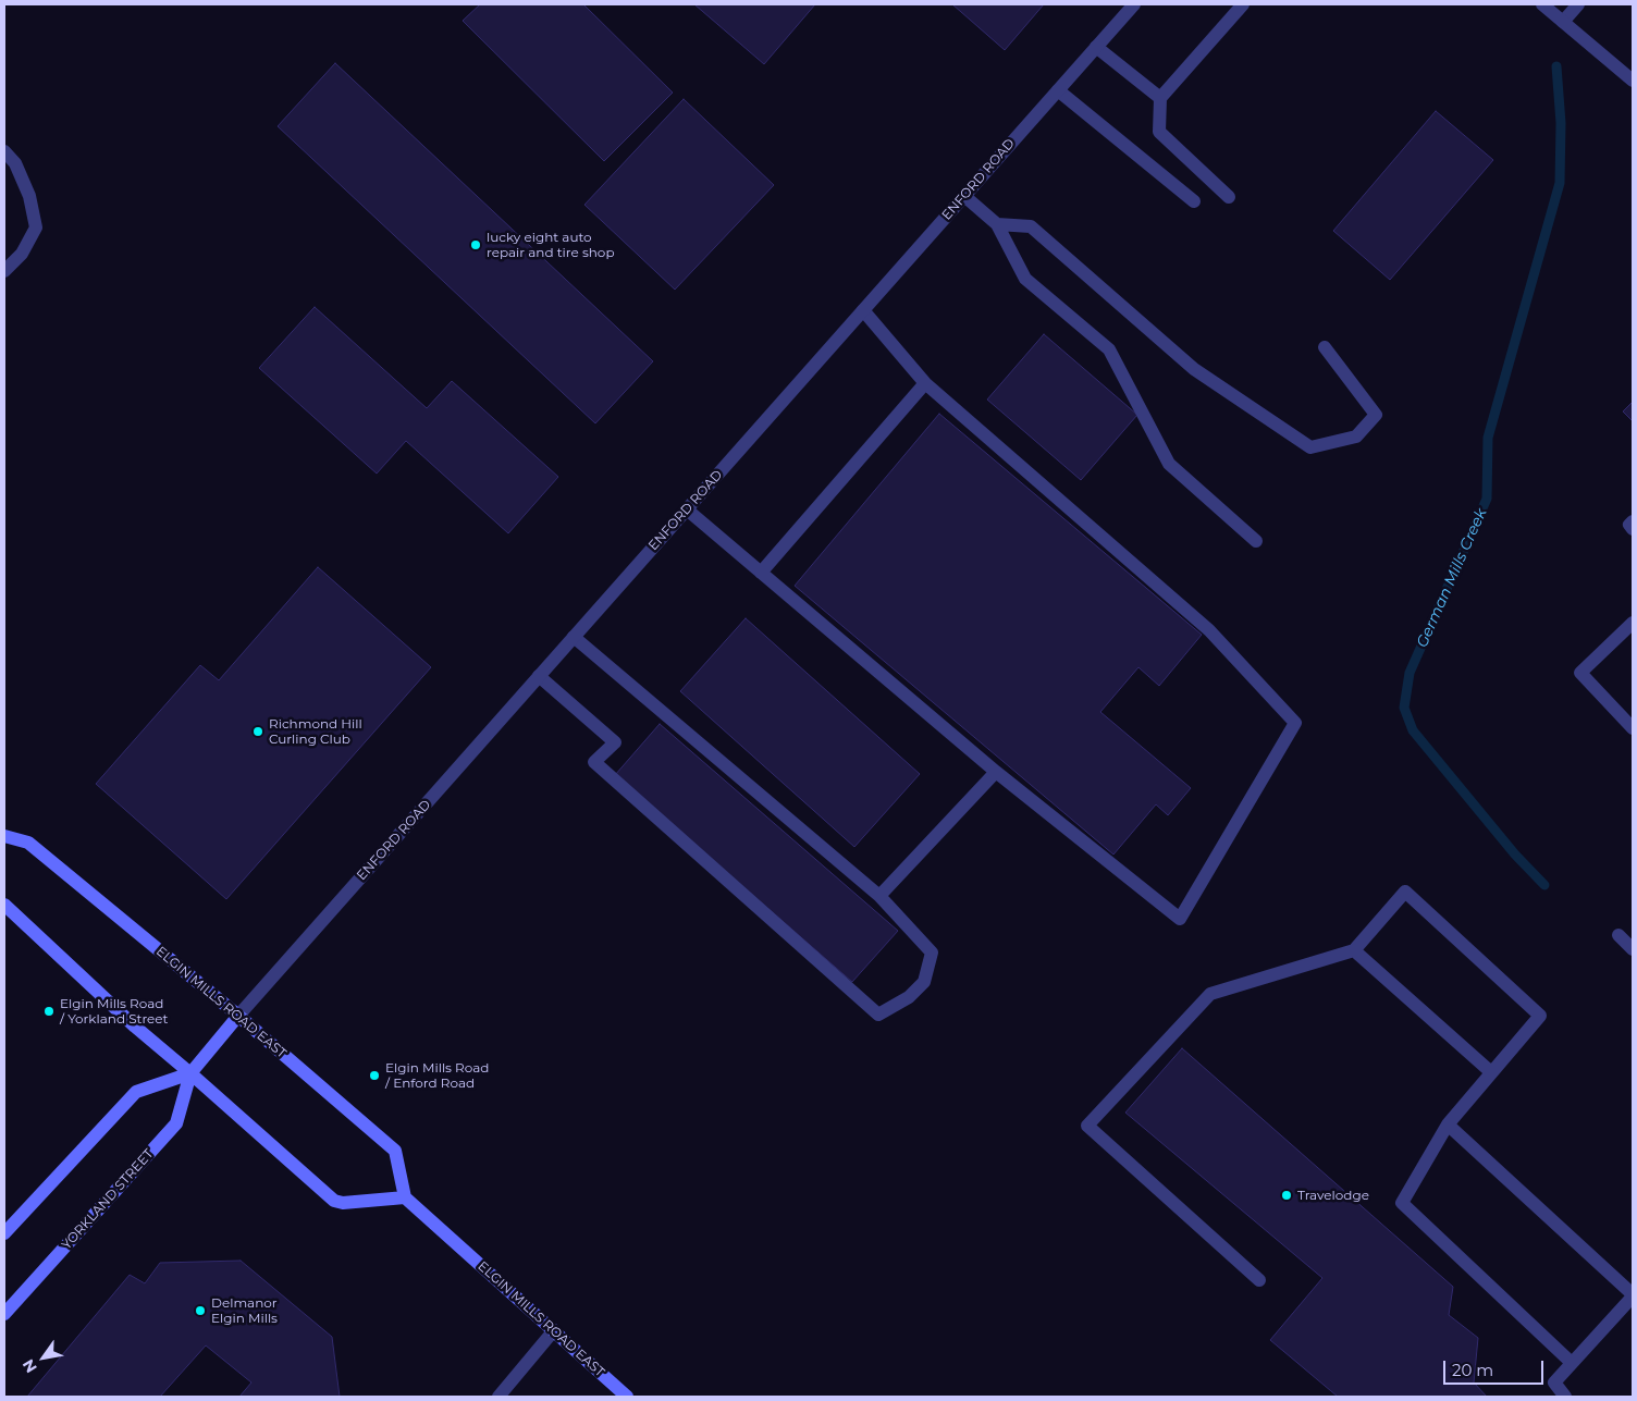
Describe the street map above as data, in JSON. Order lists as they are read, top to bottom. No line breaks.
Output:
{"streets":{"main road":["ELGIN MILLS ROAD EAST","YORKLAND STREET"],"street":["ENFORD ROAD"]},"crossings":[["ENFORD ROAD","ELGIN MILLS ROAD EAST"],["ENFORD ROAD","YORKLAND STREET"],["ELGIN MILLS ROAD EAST","YORKLAND STREET"]],"water":["German Mills Creek"],"places":["lucky eight auto repair and tire shop","Richmond Hill Curling Club","Elgin Mills Road / Yorkland Street","Elgin Mills Road / Enford Road","Travelodge","Delmanor Elgin Mills"],"scale_bar":"20 m","north":"bottom left"}
